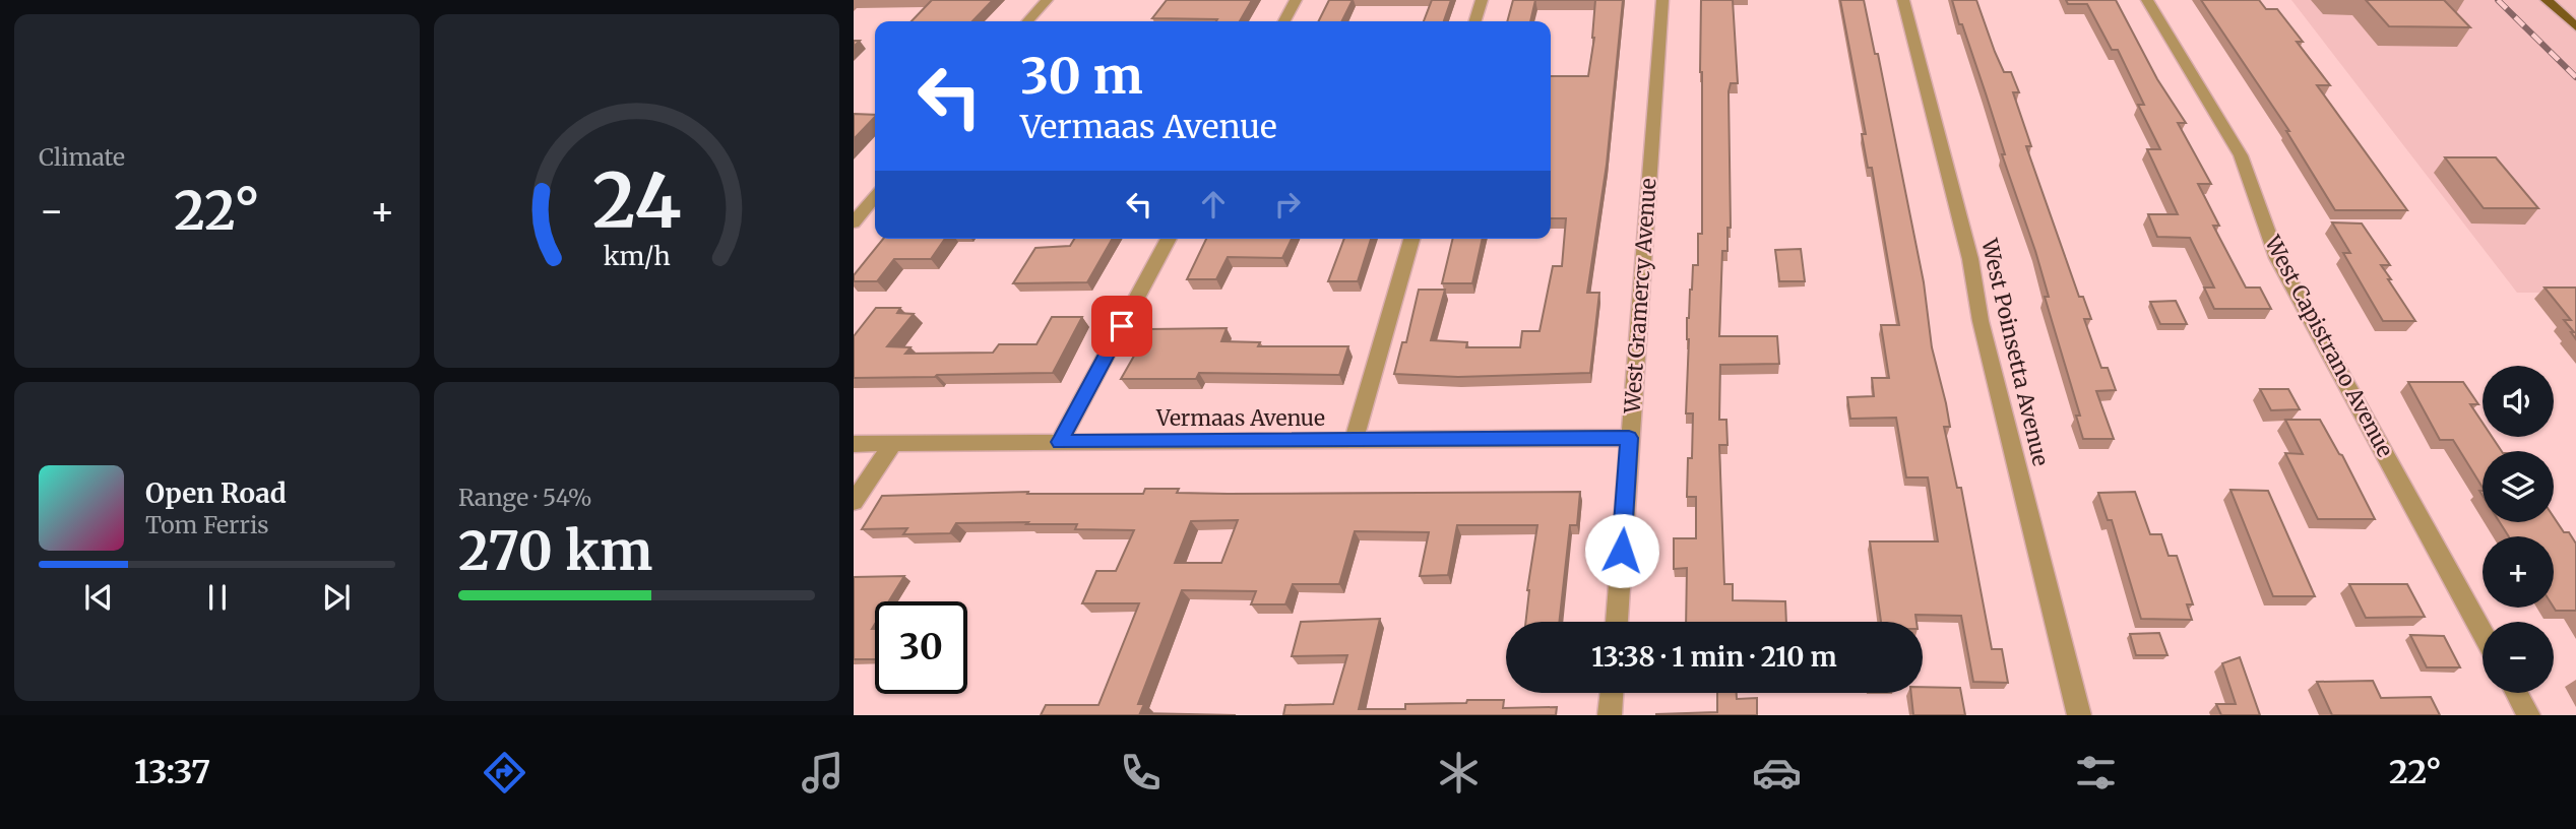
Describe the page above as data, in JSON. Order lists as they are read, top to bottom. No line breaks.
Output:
{"streets":{"street":["West Gramercy Avenue","West Capistrano Avenue","West Poinsetta Avenue","Vermaas Avenue"]},"crossings":[["West Gramercy Avenue","Vermaas Avenue"]],"page":{"tile":["Climate",["Range · 54%","270 km"]],"turn":["30 m","Vermaas Avenue"],"heat":["−","22°","+"],"map_buttons":["+","−"],"song":["Open Road","Tom Ferris"],"limit":"30","trip":"13:38 · 1 min · 210 m","tabs":["13:37","22°"],"gauge":["24","km/h"]}}
